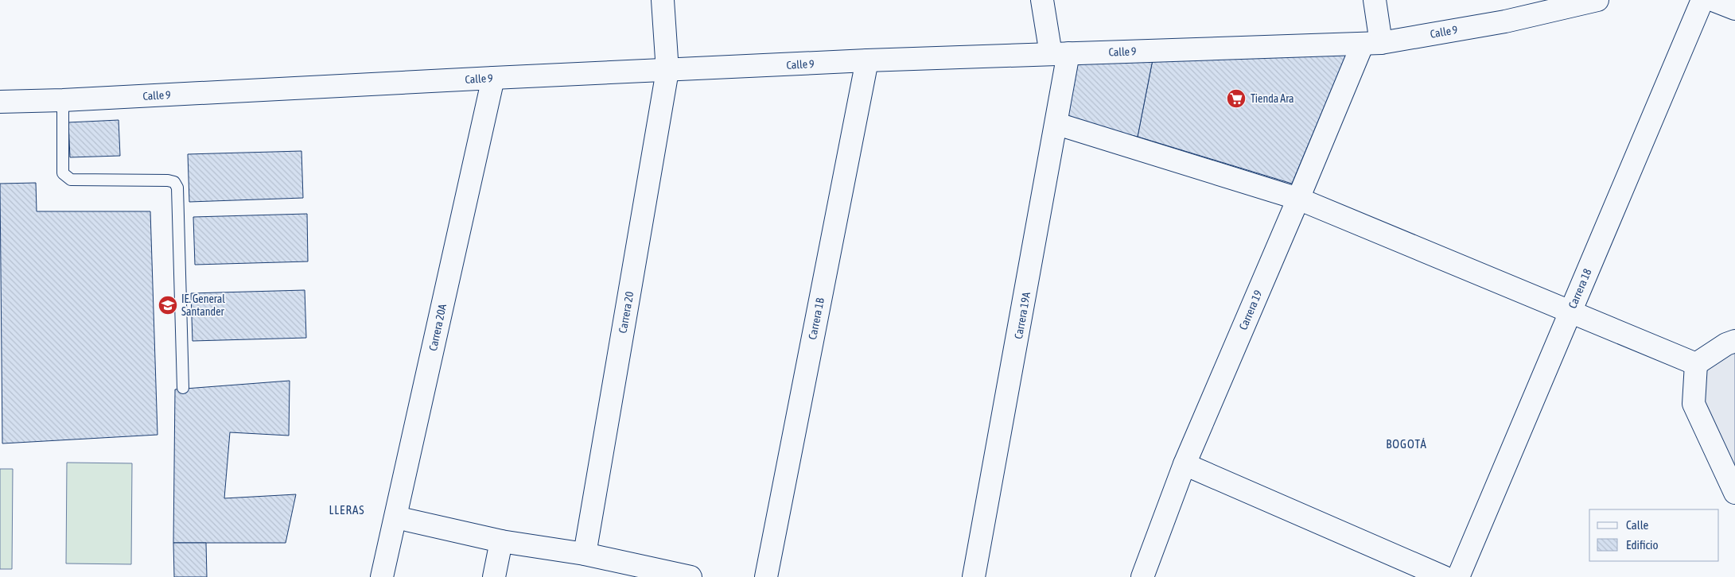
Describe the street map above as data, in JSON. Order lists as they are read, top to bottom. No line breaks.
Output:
{"streets":{"street":["Calle 9","Carrera 18","Carrera 19","Carrera 20","Carrera 19A","Carrera 1B","Carrera 20A"]},"crossings":[["Calle 9","Carrera 19"],["Calle 9","Carrera 20"],["Calle 9","Carrera 19A"],["Calle 9","Carrera 1B"],["Calle 9","Carrera 20A"]],"districts":["BOGOTÁ","LLERAS"],"places":{"supermarket":["Tienda Ara"],"school or university":["IE. General Santander"]},"legend":["Calle","Edificio"]}
